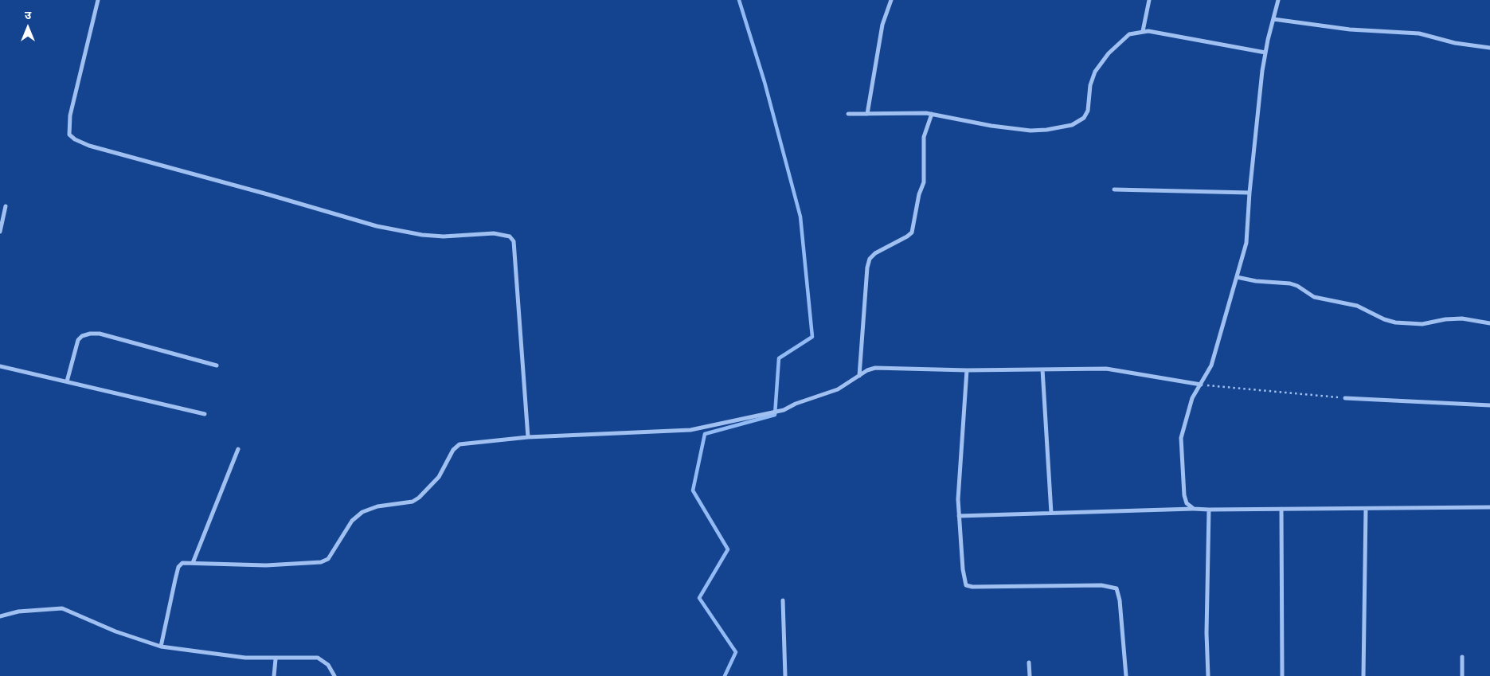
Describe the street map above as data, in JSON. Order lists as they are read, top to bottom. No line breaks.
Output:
{"north":"top"}
